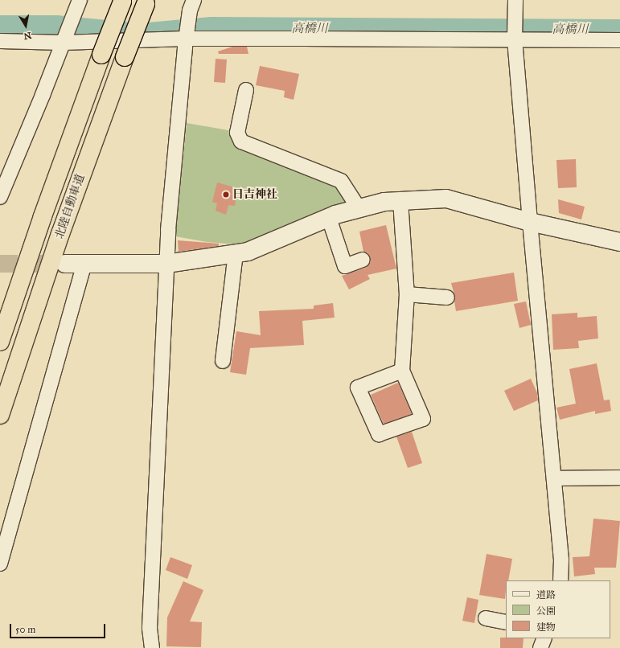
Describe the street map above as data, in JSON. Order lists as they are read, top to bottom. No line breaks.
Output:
{"streets":{"highway":["北陸自動車道"]},"water":["高橋川"],"places":["日吉神社"],"legend":["道路","公園","建物"],"scale_bar":"50 m","north":"bottom"}
